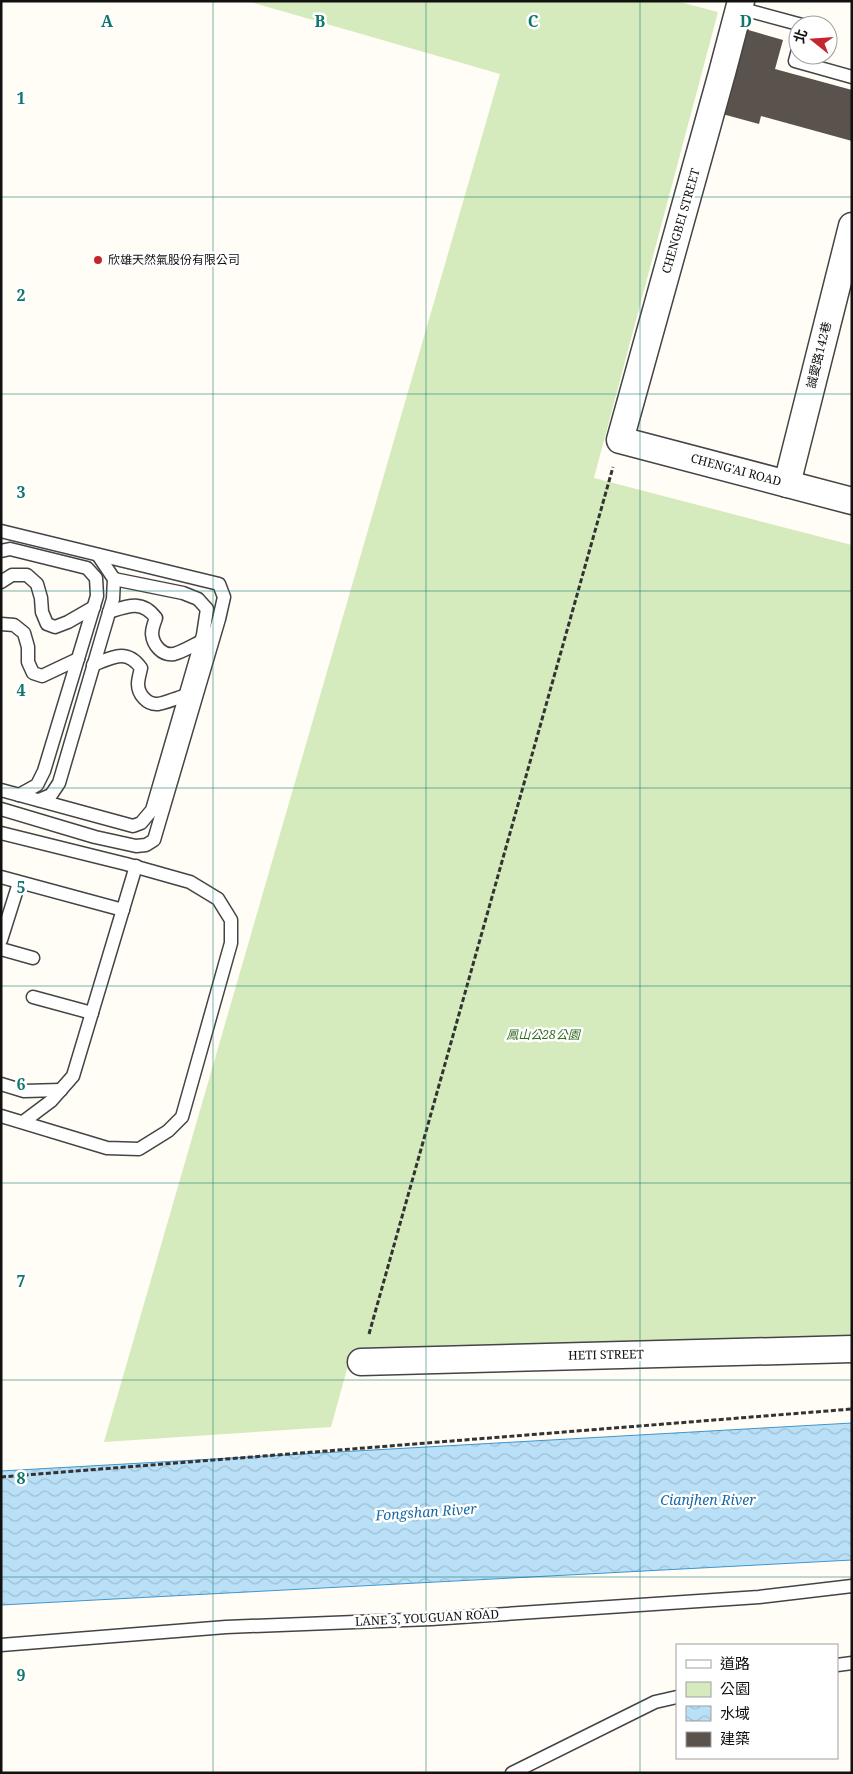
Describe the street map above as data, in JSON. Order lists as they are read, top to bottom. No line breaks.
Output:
{"streets":{"street":["CHENGBEI STREET","誠愛路142巷","CHENG'AI ROAD","HETI STREET"],"lane":["LANE 3, YOUGUAN ROAD"]},"crossings":[["CHENGBEI STREET","CHENG'AI ROAD"],["誠愛路142巷","CHENG'AI ROAD"]],"water":["Cianjhen River","Fongshan River"],"parks":["鳳山公28公園"],"places":["欣雄天然氣股份有限公司"],"legend":["道路","公園","水域","建築"],"north":"left","grid":{"columns":["A","B","C","D"],"rows":["1","2","3","4","5","6","7","8","9"]}}
